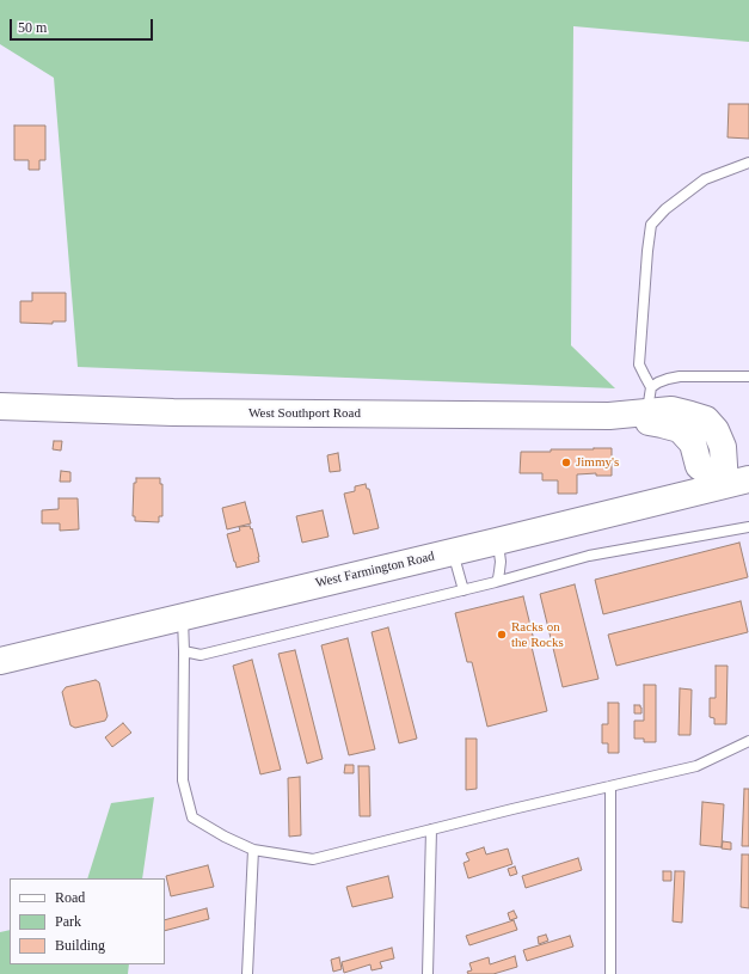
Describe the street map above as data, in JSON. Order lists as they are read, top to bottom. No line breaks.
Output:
{"streets":{"main road":["West Southport Road","West Farmington Road"]},"crossings":[["West Southport Road","West Farmington Road"]],"places":["Jimmy's","Racks on the Rocks"],"legend":["Road","Park","Building"],"scale_bar":"50 m"}
